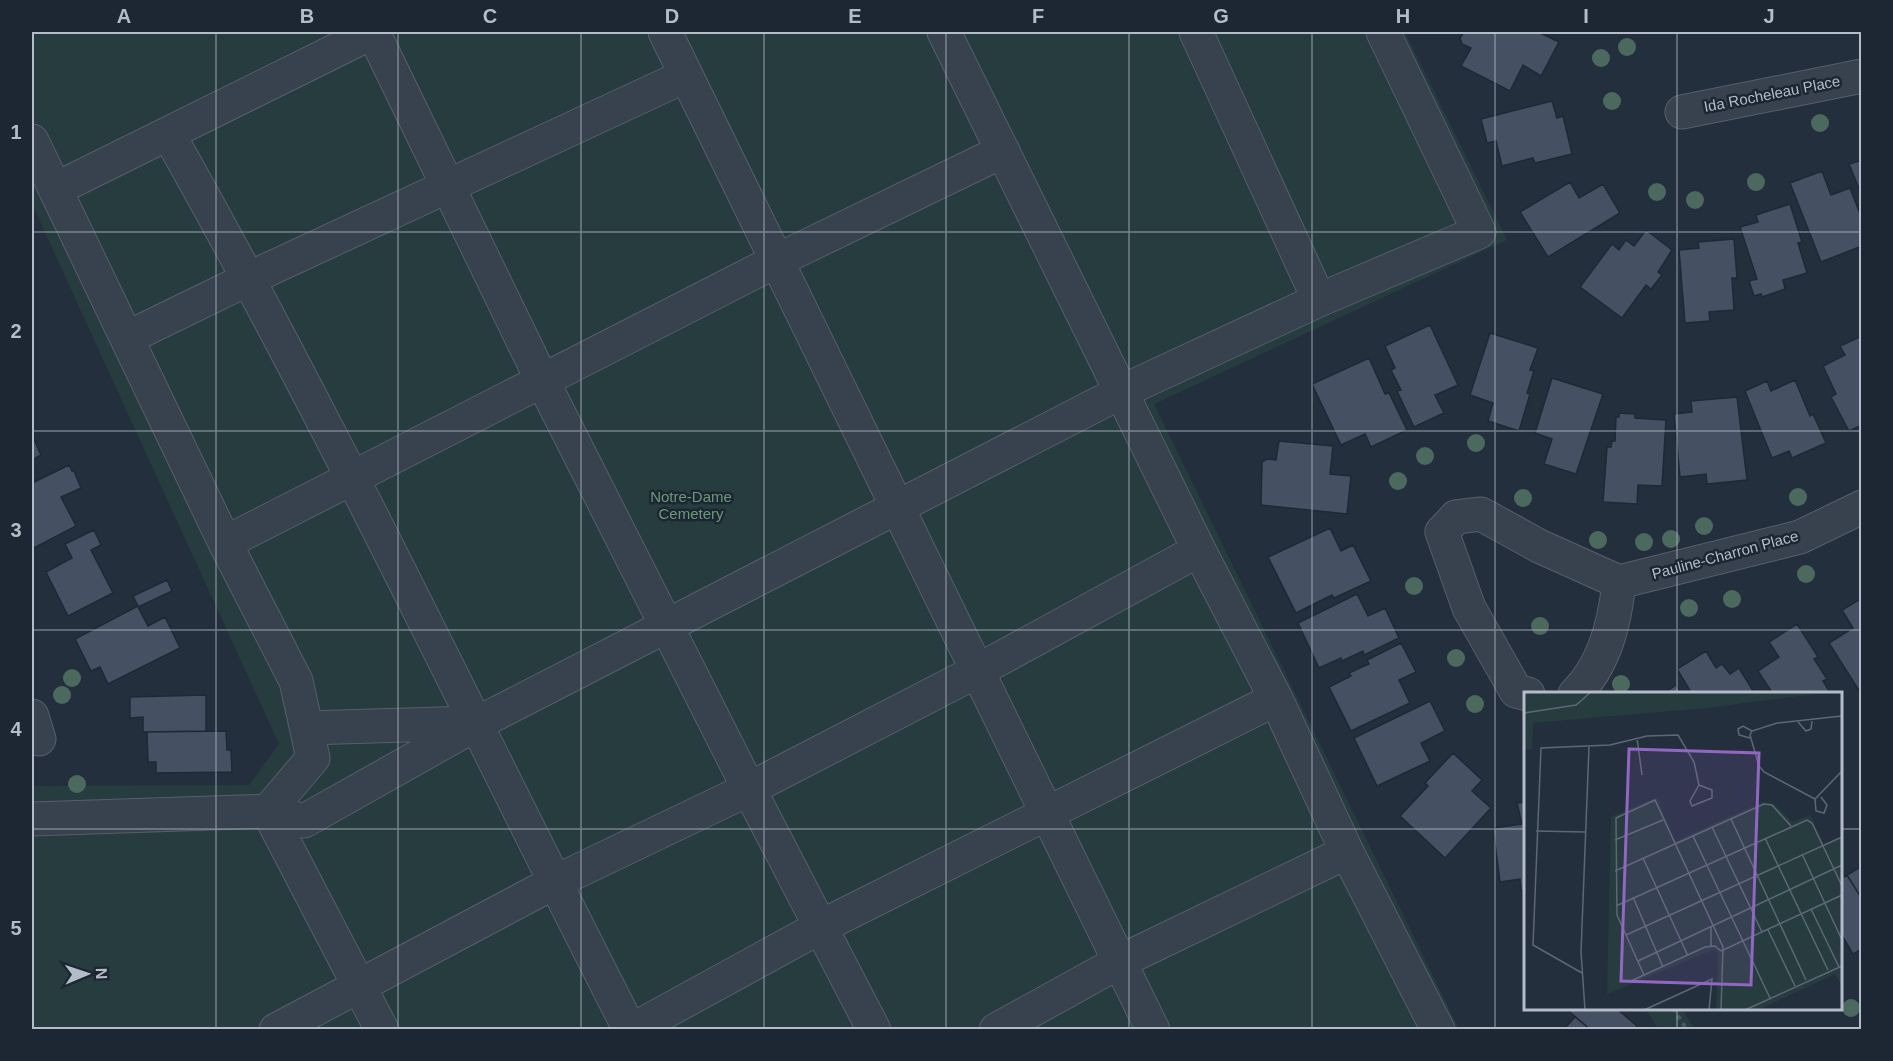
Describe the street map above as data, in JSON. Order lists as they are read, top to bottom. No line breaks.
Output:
{"streets":{"street":["Ida Rocheleau Place","Pauline-Charron Place"]},"parks":["Notre-Dame Cemetery"],"north":"right","grid":{"columns":["A","B","C","D","E","F","G","H","I","J"],"rows":["1","2","3","4","5"]}}
